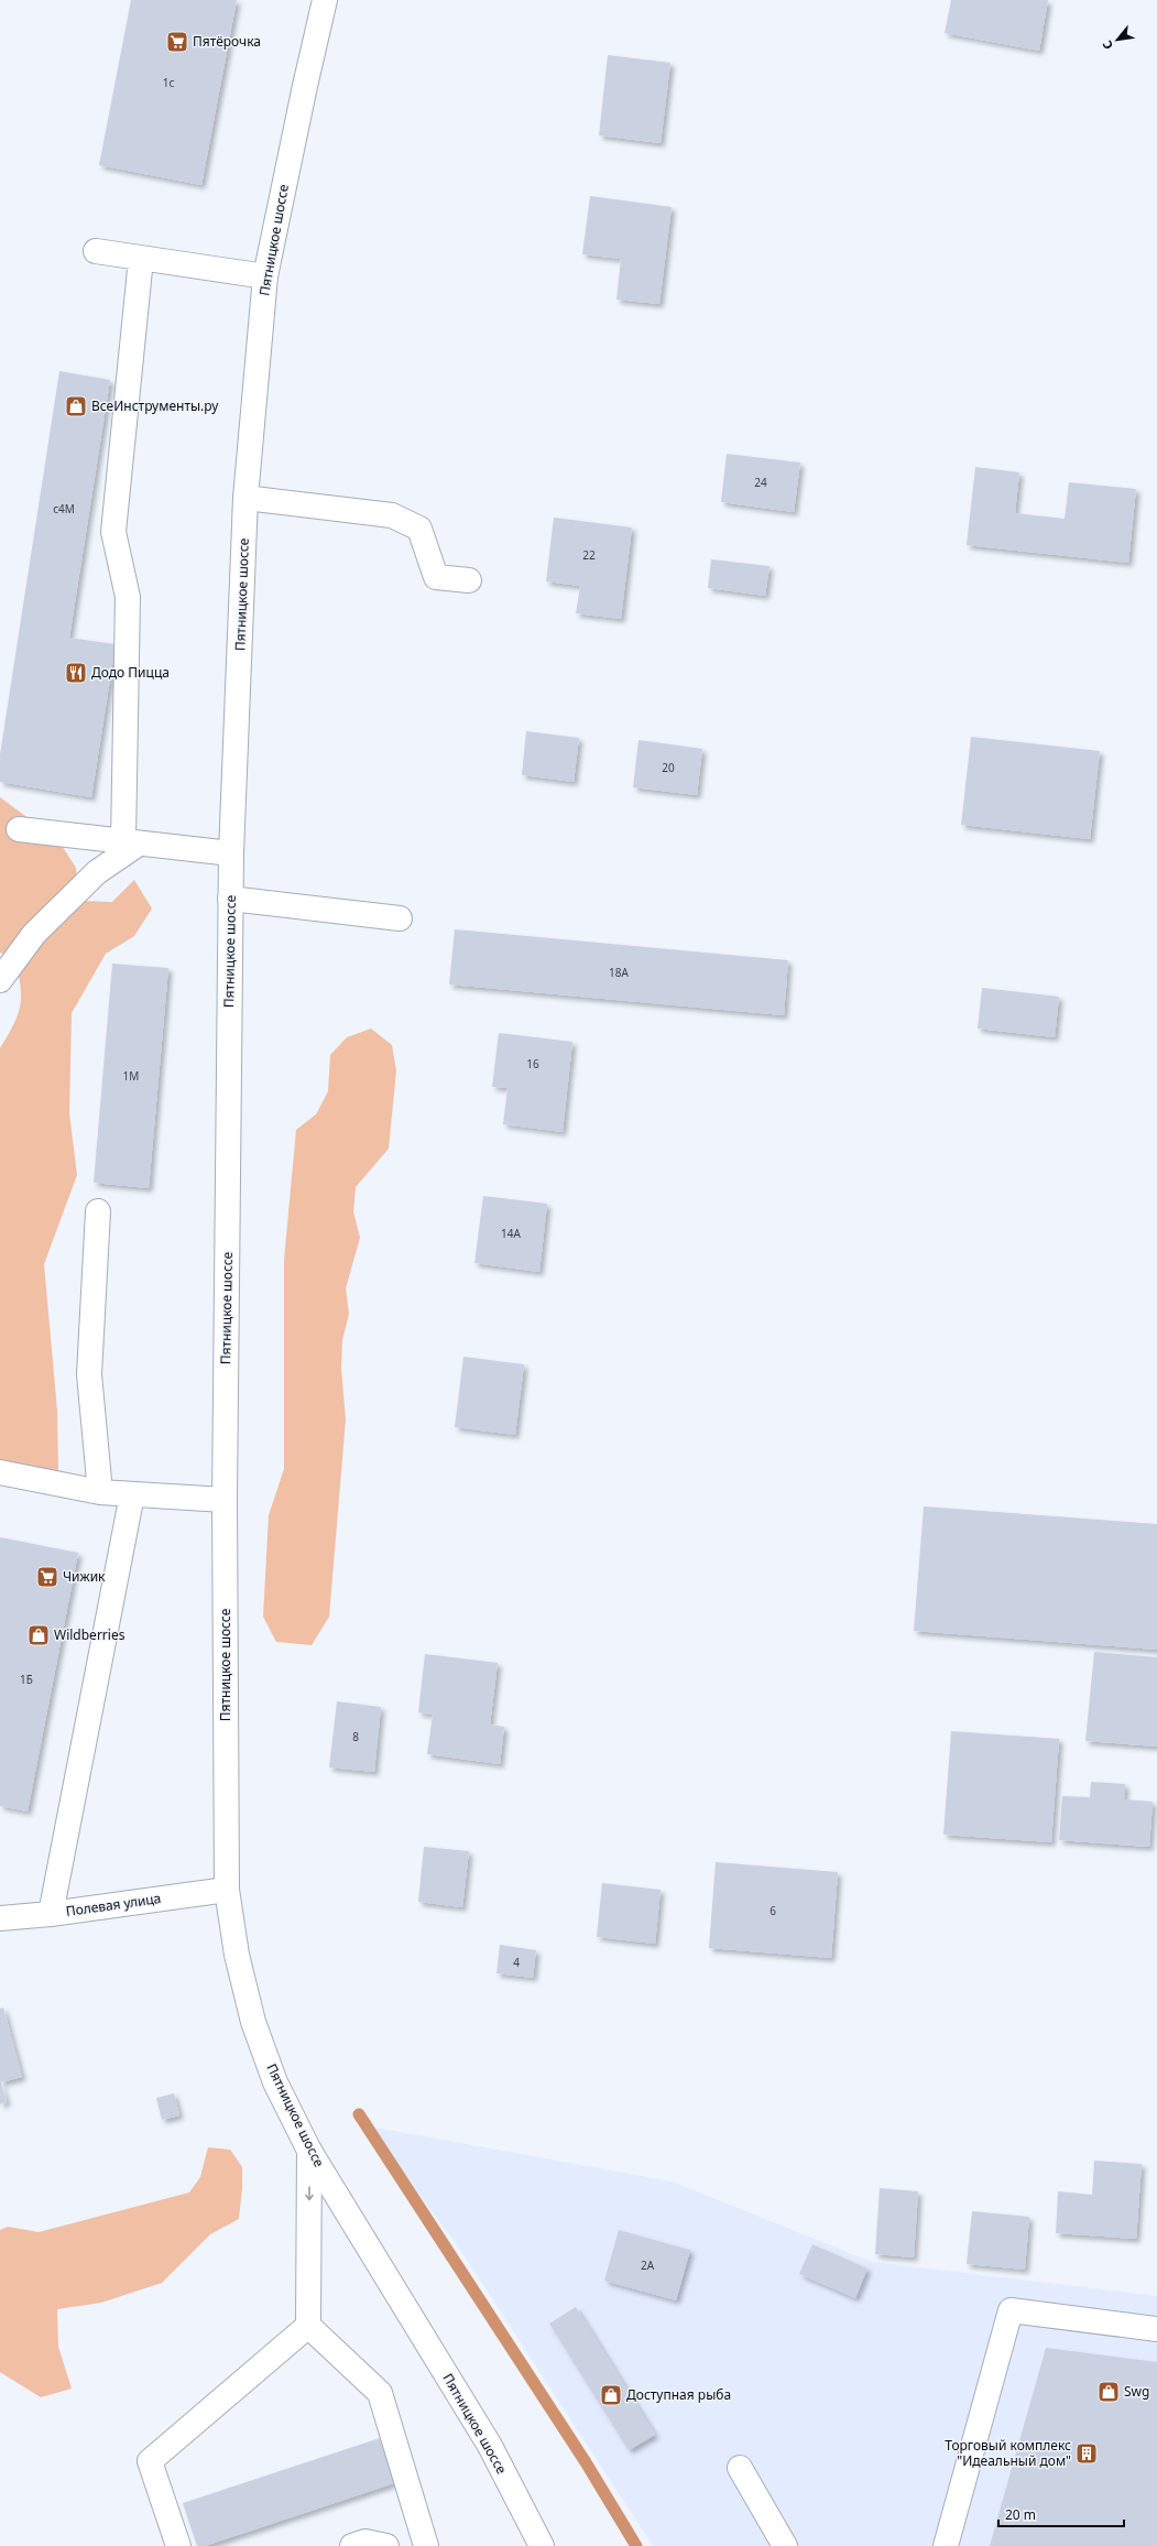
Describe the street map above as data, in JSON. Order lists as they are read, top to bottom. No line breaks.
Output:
{"streets":{"main road":["Пятницкое шоссе","Полевая улица"]},"crossings":[["Пятницкое шоссе","Полевая улица"]],"places":{"supermarket":["Пятёрочка","Чижик"],"shop":["ВсеИнструменты.ру","Wildberries","Swg","Доступная рыба"],"restaurant":["Додо Пицца"],"building":["Торговый комплекс \"Идеальный дом\""]},"house_numbers":["1с","24","с4М","22","20","18А","16","1М","14А","1Б","8","6","4","2А"],"scale_bar":"20 m","north":"bottom left"}
